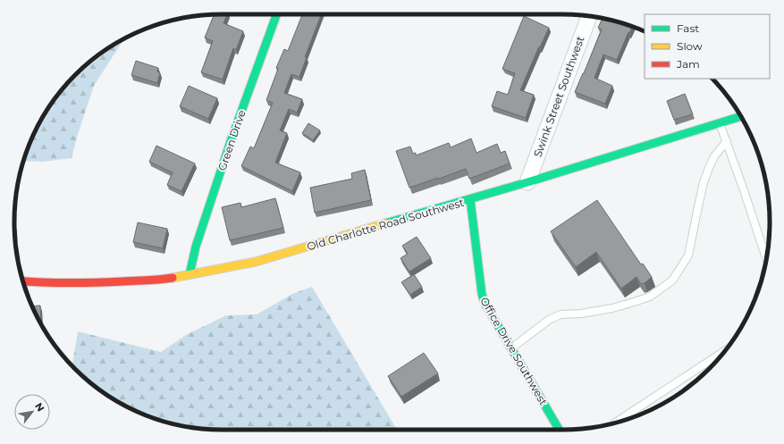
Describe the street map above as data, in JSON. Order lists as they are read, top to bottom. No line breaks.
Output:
{"streets":{"street":["Swink Street Southwest","Green Drive","Old Charlotte Road Southwest","Office Drive Southwest"]},"crossings":[["Swink Street Southwest","Old Charlotte Road Southwest"],["Green Drive","Old Charlotte Road Southwest"],["Old Charlotte Road Southwest","Office Drive Southwest"]],"legend":["Fast","Slow","Jam"],"north":"top right"}
